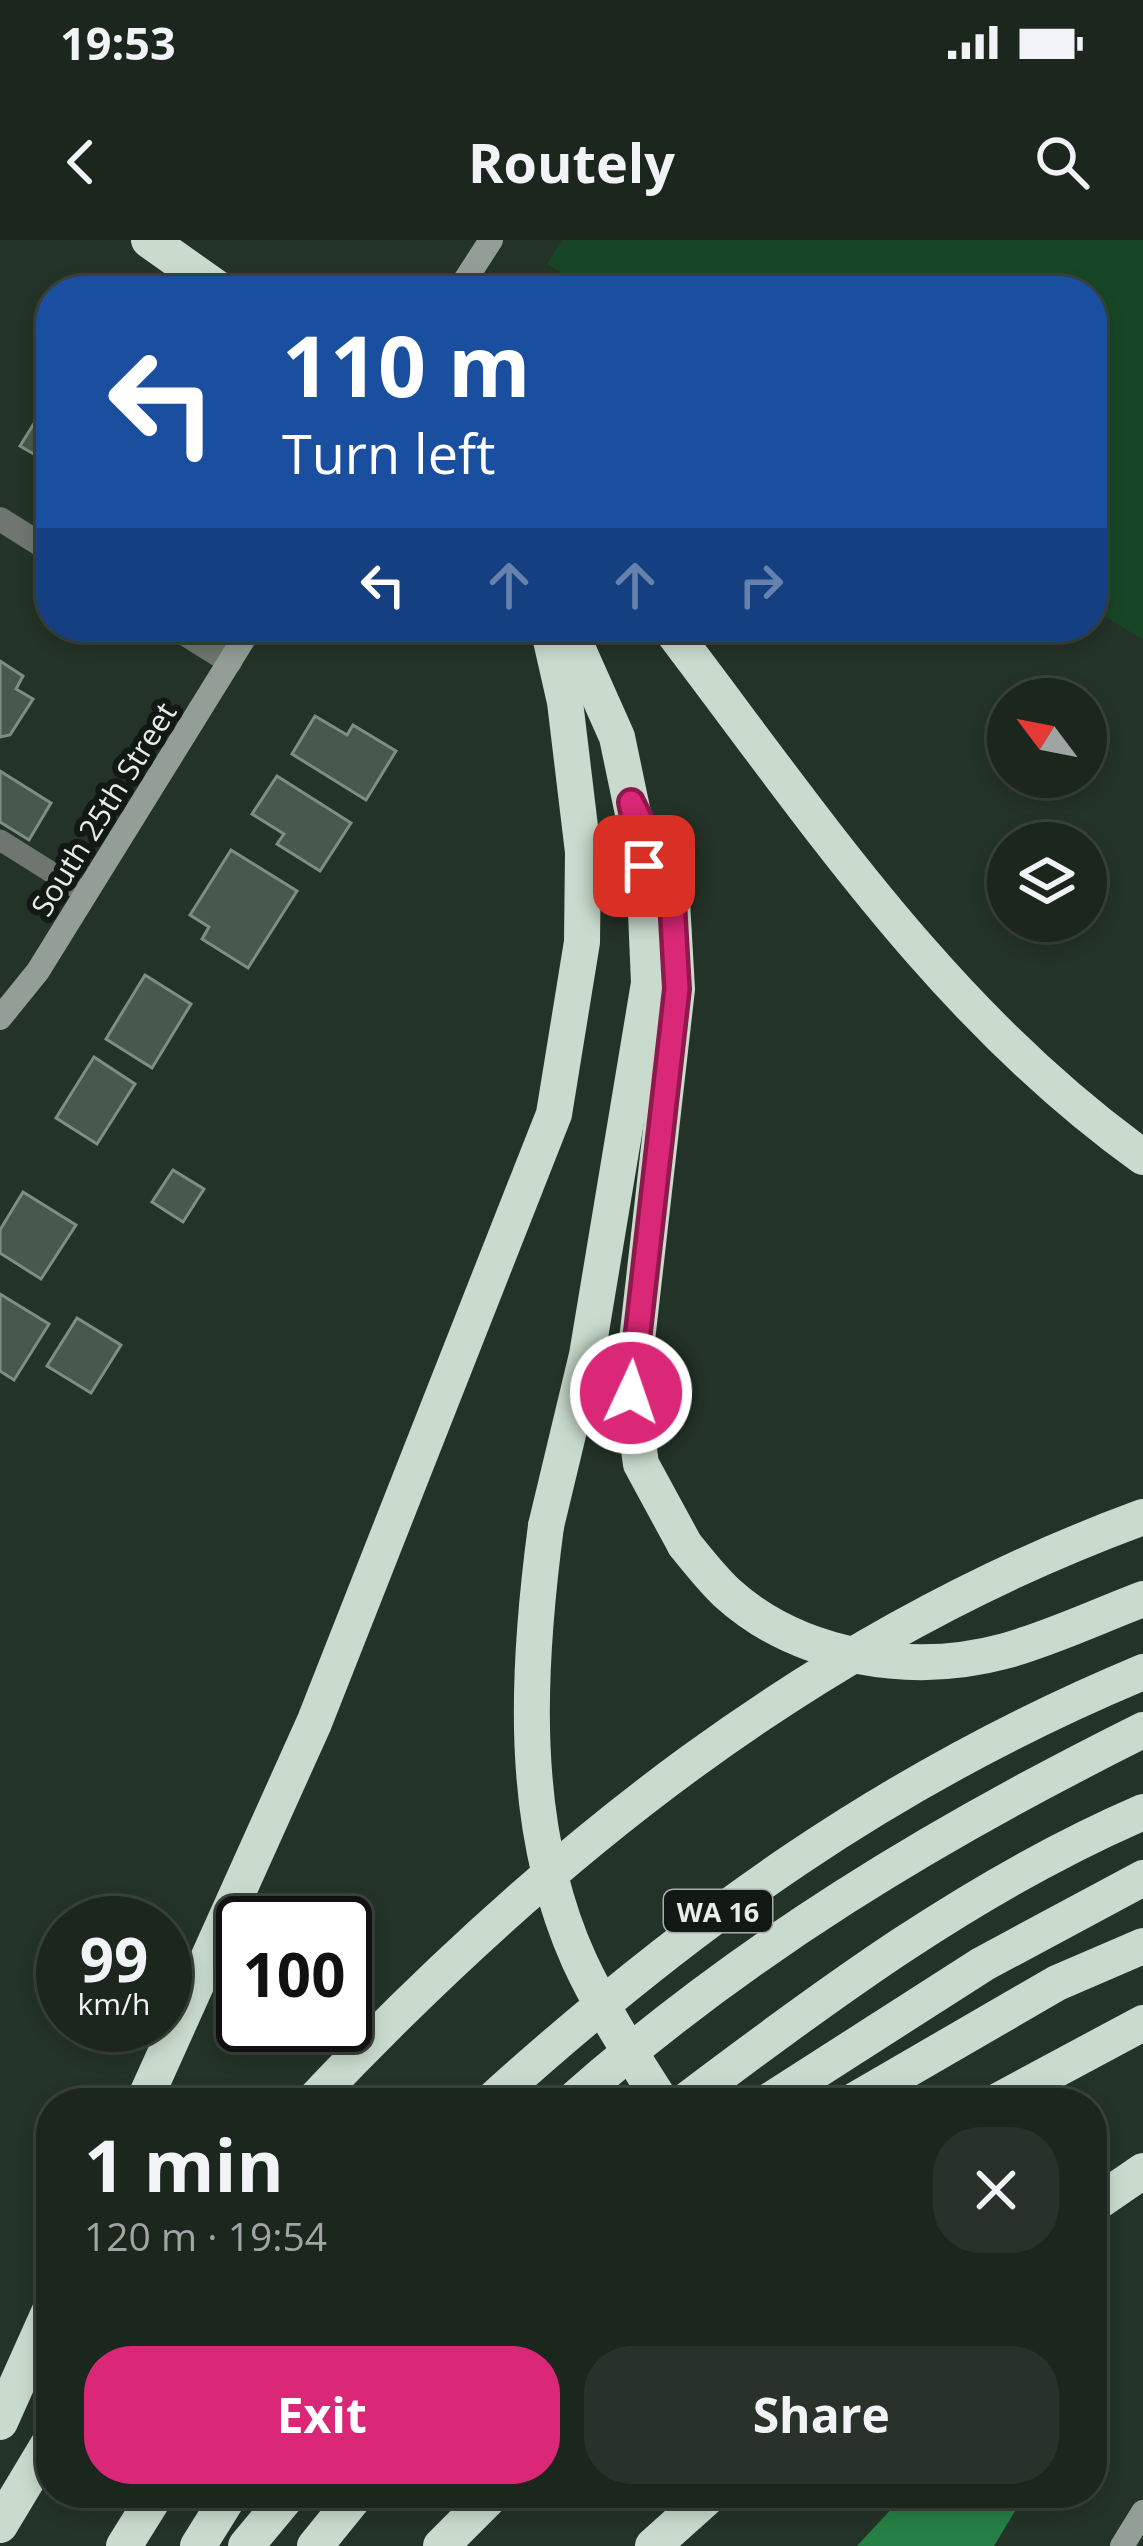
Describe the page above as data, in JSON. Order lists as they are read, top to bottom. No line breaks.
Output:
{"streets":{"highway":["WA 16"],"street":["South 25th Street"]},"north":"top left","page":{"status":"19:53","header":"Routely","turn":["110 m","Turn left"],"speed":"99 km/h","limit":"100","heading":["1 min","120 m · 19:54"],"buttons":["Exit","Share"]}}
